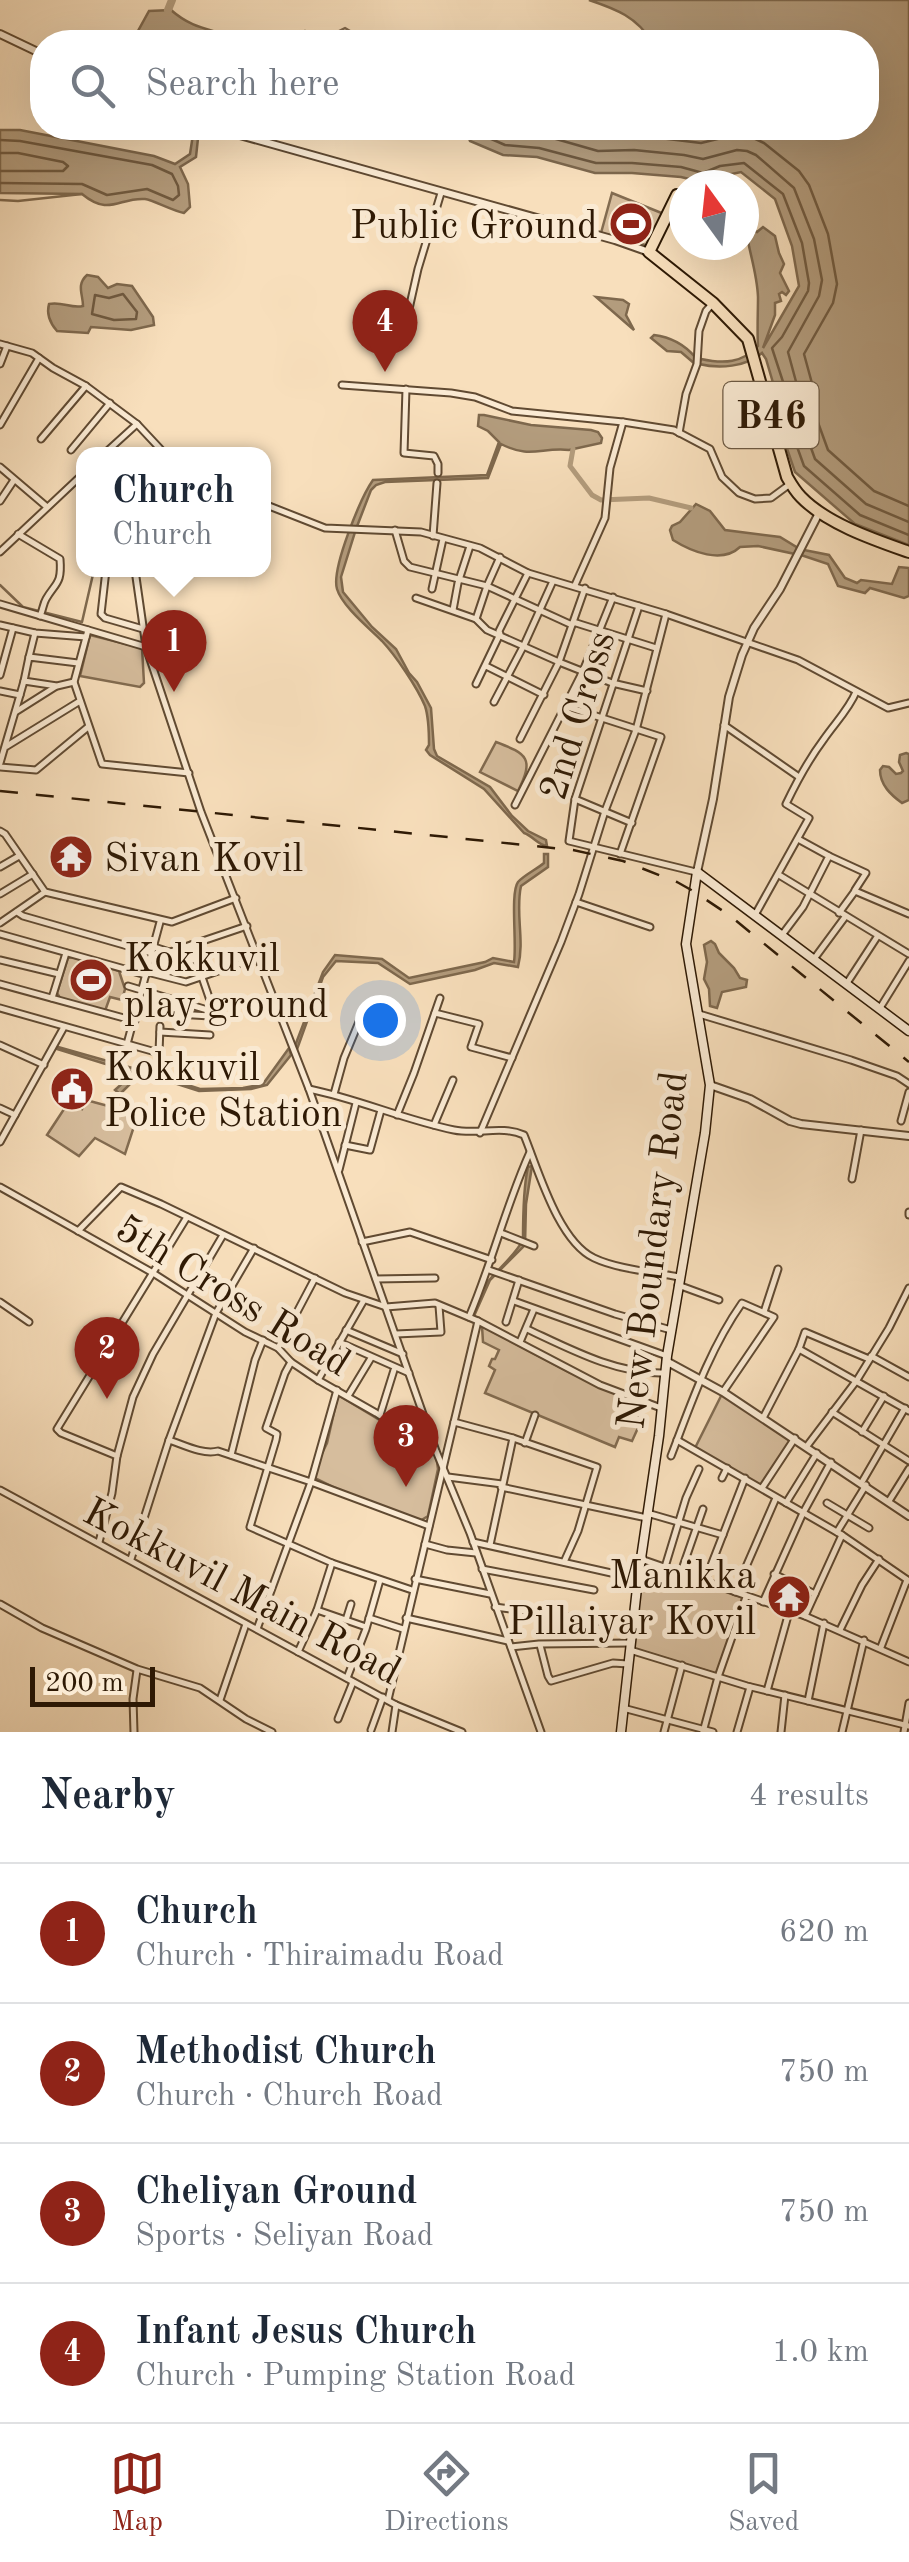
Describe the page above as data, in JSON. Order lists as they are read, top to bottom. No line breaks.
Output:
{"streets":{"main road":["B46","New Boundary Road"],"street":["2nd Cross","5th Cross Road","Kokkuvil Main Road"]},"crossings":[["B46","New Boundary Road"]],"places":{"sports":["Public Ground","Kokkuvil play ground"],"temple":["Sivan Kovil","Manikka Pillaiyar Kovil"],"public building":["Kokkuvil Police Station"]},"scale_bar":"200 m","north":"top","page":{"search":"Search here","pins":["4","1","2","3"],"popup":["Church","Church"],"scale":"200 m","heading":["Nearby","4 results"],"list":[{"mark":"1","name":"Church","note":"Church · Thiraimadu Road","value":"620 m"},{"mark":"2","name":"Methodist Church","note":"Church · Church Road","value":"750 m"},{"mark":"3","name":"Cheliyan Ground","note":"Sports · Seliyan Road","value":"750 m"},{"mark":"4","name":"Infant Jesus Church","note":"Church · Pumping Station Road","value":"1.0 km"}],"nav":["Map","Directions","Saved"]}}
